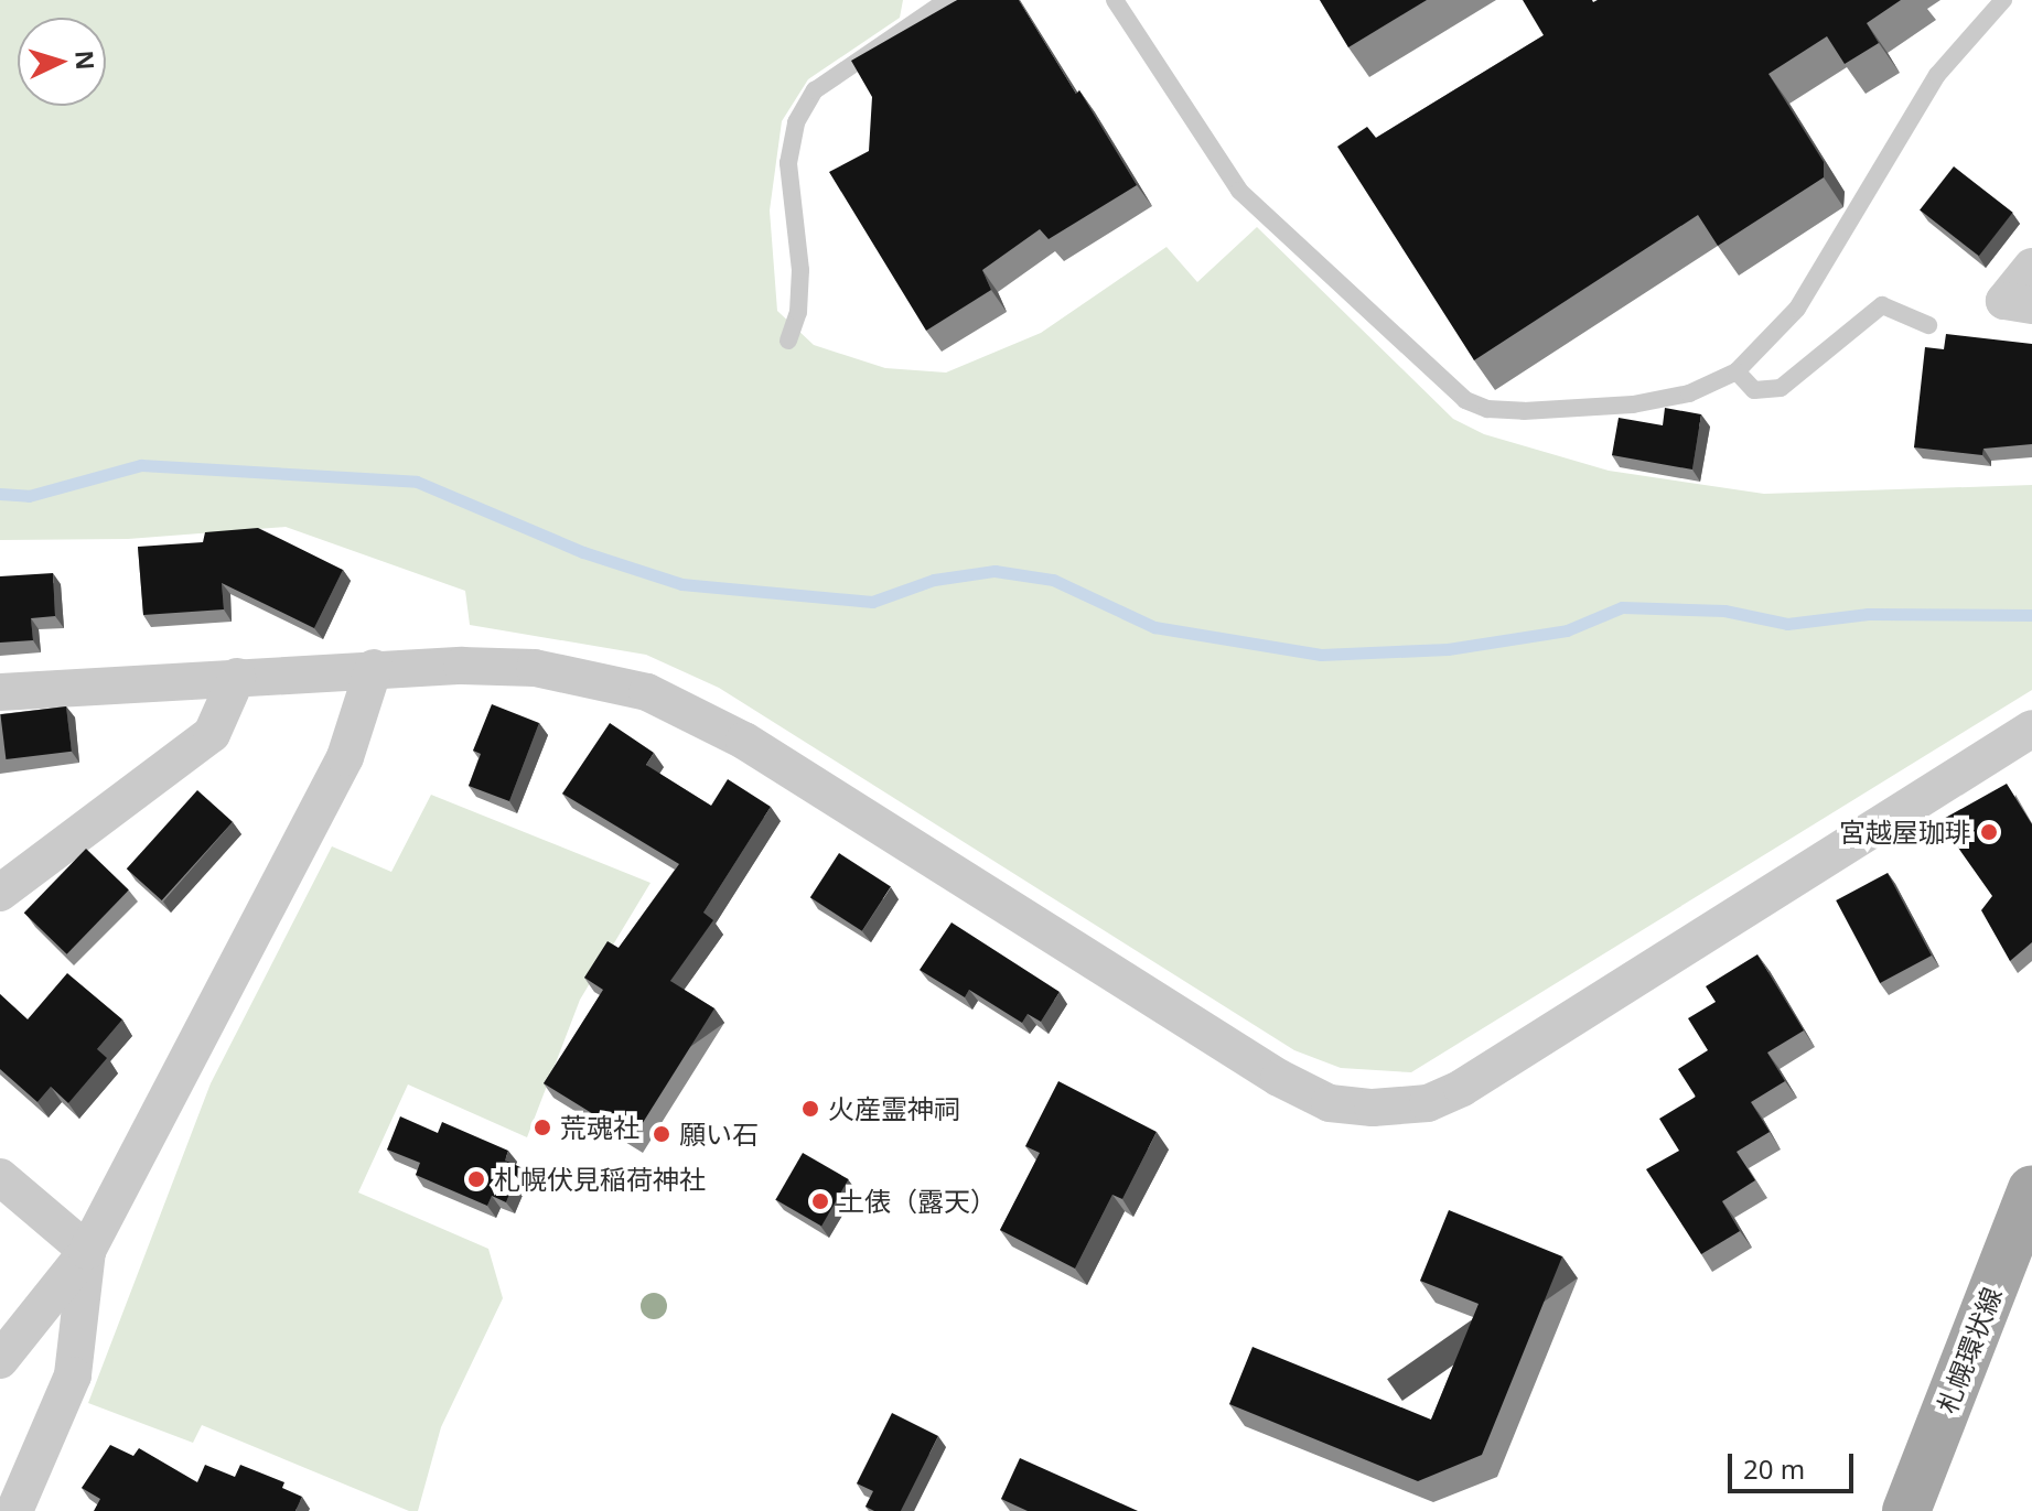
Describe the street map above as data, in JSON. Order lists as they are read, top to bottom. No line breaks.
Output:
{"streets":{"main road":["札幌環状線"]},"places":["宮越屋珈琲","火産霊神祠","荒魂社","願い石","札幌伏見稲荷神社","土俵（露天）"],"scale_bar":"20 m","north":"right"}
